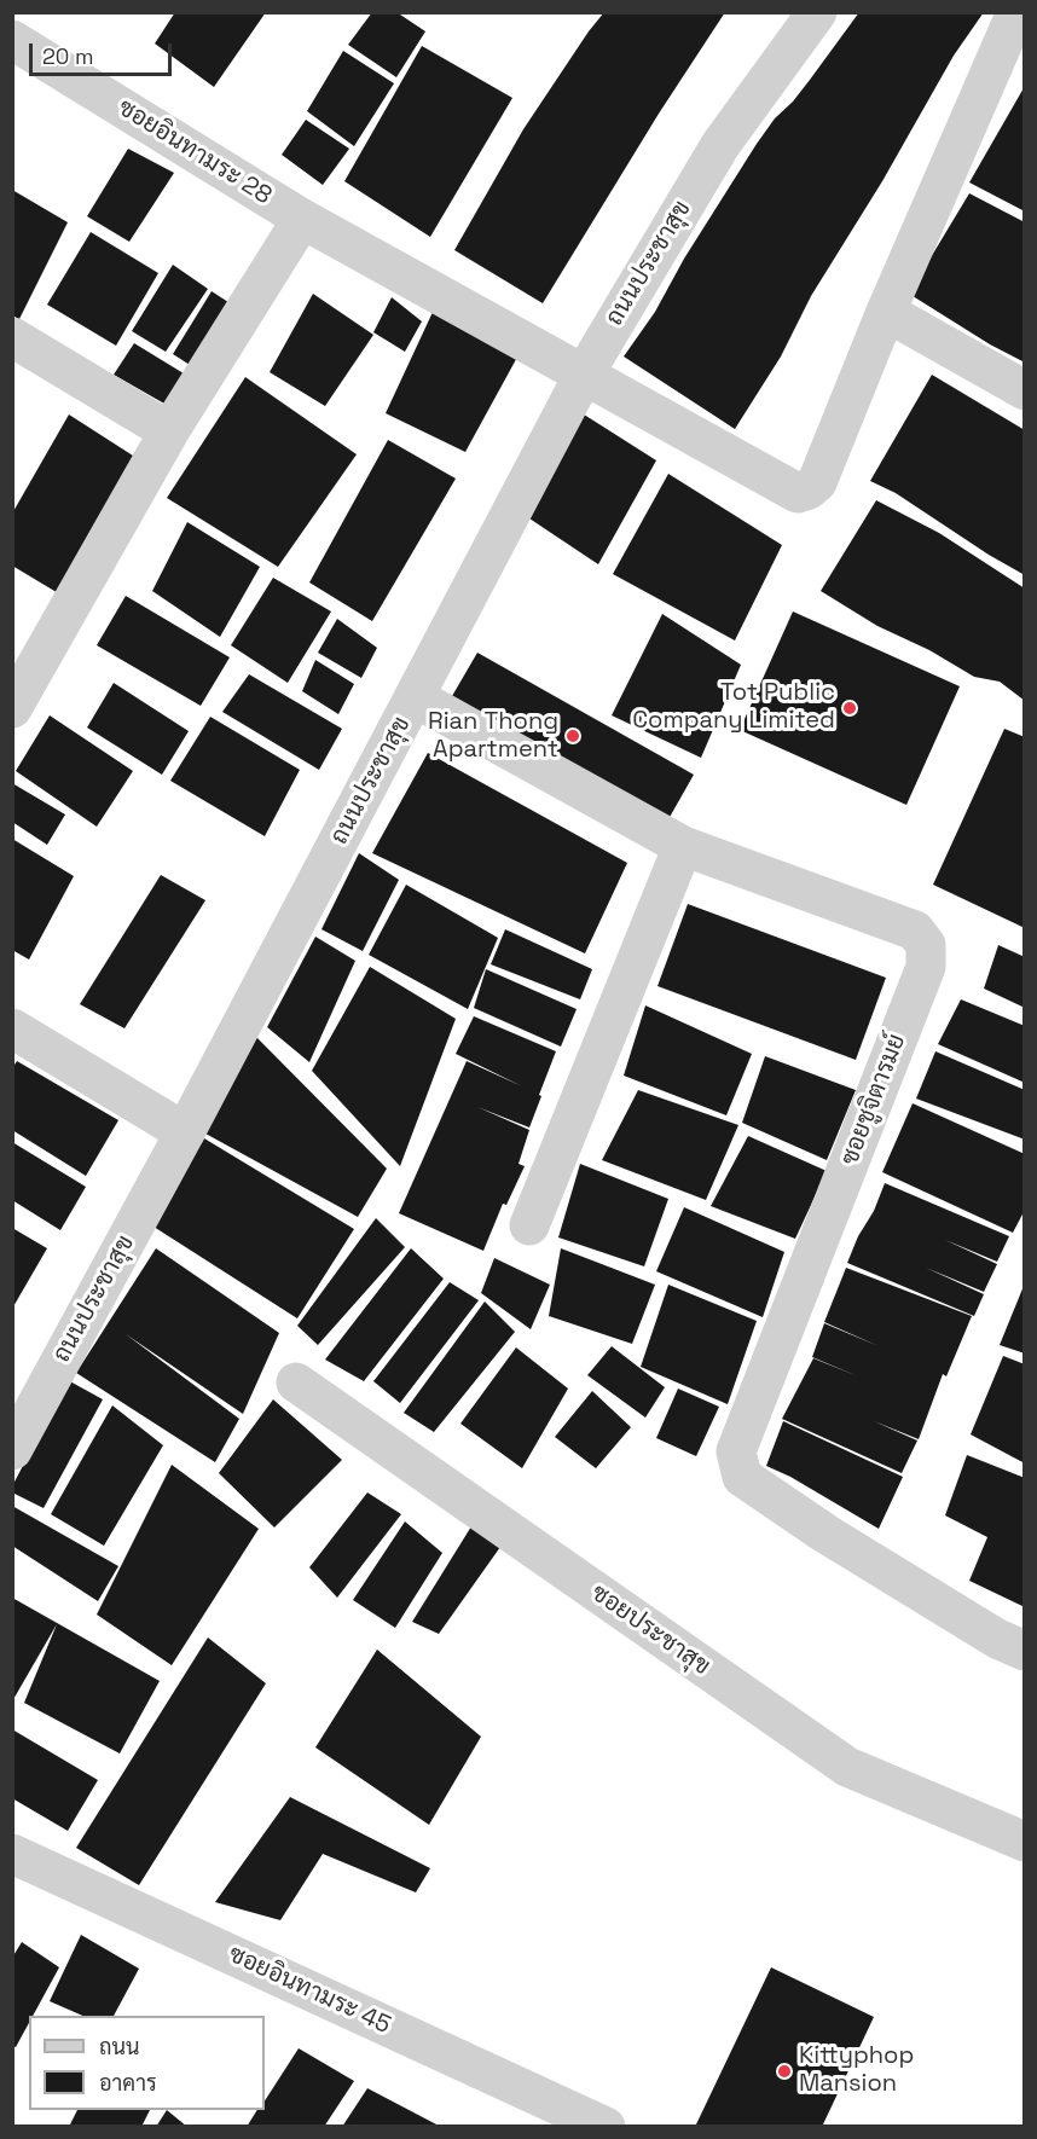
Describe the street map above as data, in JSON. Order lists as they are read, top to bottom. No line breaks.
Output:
{"streets":{"street":["ซอยอินทามระ 28","ถนนประชาสุข","ซอยชูจิตารมย์","ซอยประชาสุข","ซอยอินทามระ 45"]},"crossings":[["ซอยอินทามระ 28","ถนนประชาสุข"],["ถนนประชาสุข","ซอยชูจิตารมย์"]],"places":["Tot Public Company Limited","Rian Thong Apartment","Kittyphop Mansion"],"legend":["ถนน","อาคาร"],"scale_bar":"20 m"}
